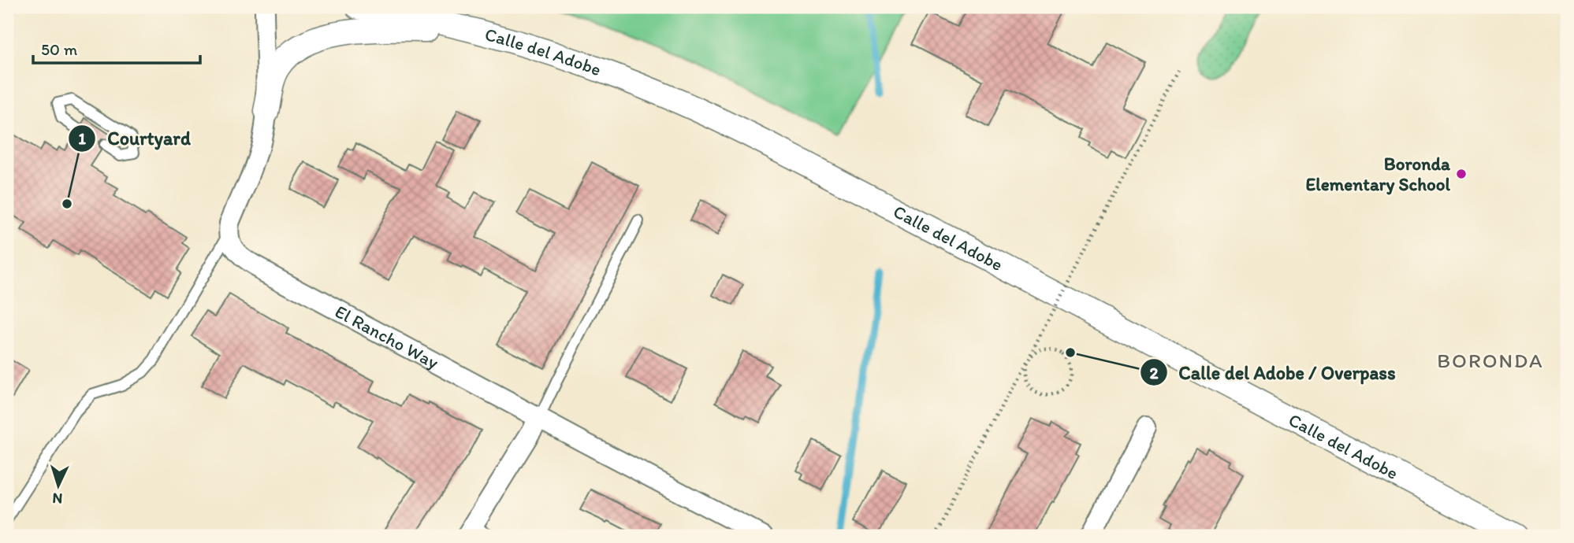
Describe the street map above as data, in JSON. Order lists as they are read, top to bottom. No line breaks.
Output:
{"streets":{"street":["Calle del Adobe","El Rancho Way"]},"districts":["BORONDA"],"places":["Boronda Elementary School","Courtyard","Calle del Adobe / Overpass"],"scale_bar":"50 m","north":"bottom"}
